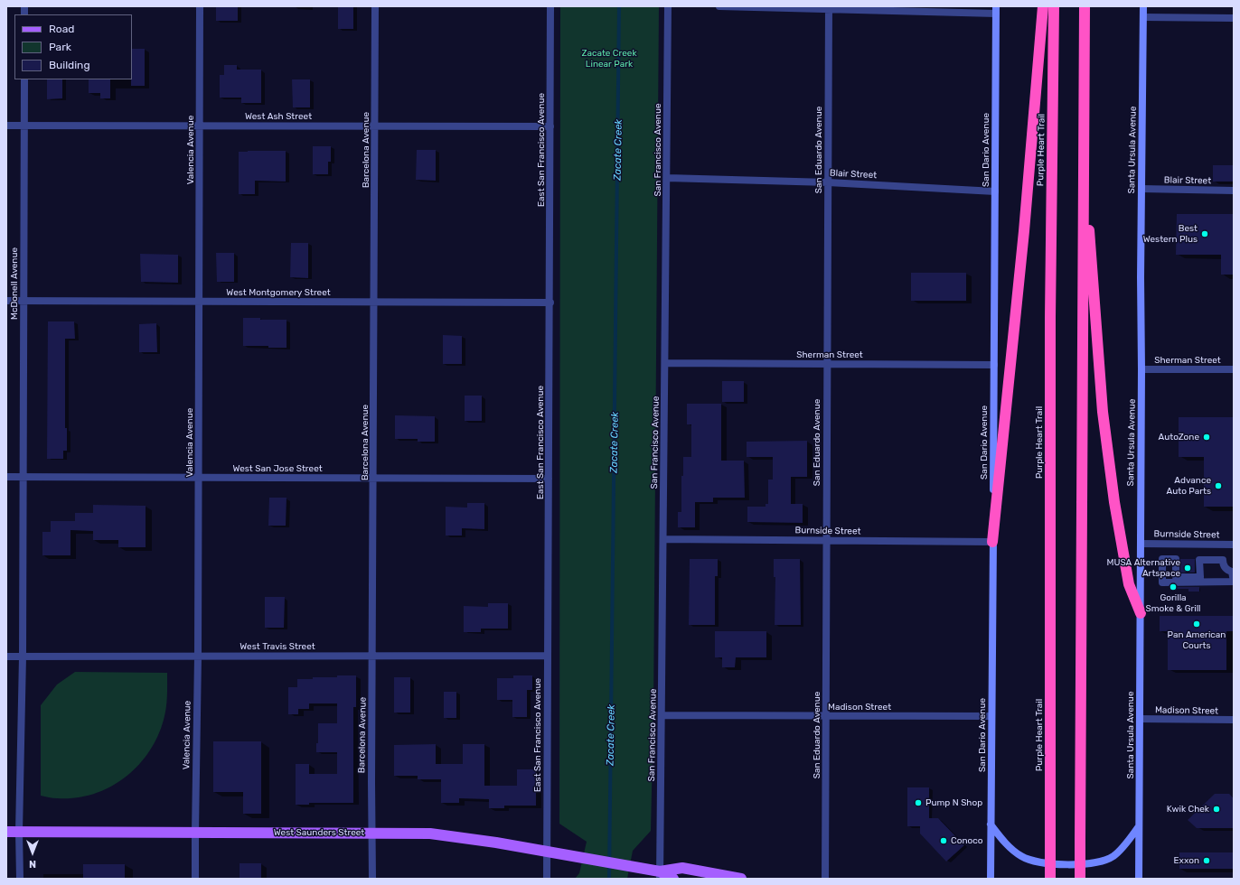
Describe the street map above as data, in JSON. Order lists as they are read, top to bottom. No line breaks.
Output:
{"streets":{"highway":["Purple Heart Trail"],"main road":["San Dario Avenue","Santa Ursula Avenue","West Saunders Street"],"street":["West Ash Street","Valencia Avenue","Barcelona Avenue","East San Francisco Avenue","San Francisco Avenue","San Eduardo Avenue","Blair Street","McDonell Avenue","West Montgomery Street","Sherman Street","West San Jose Street","Burnside Street","West Travis Street","Madison Street"]},"crossings":[["West Ash Street","Valencia Avenue"],["West Ash Street","Barcelona Avenue"],["West Ash Street","East San Francisco Avenue"],["West Ash Street","McDonell Avenue"],["Valencia Avenue","West Montgomery Street"],["Valencia Avenue","West San Jose Street"],["Valencia Avenue","West Travis Street"],["Valencia Avenue","West Saunders Street"],["Barcelona Avenue","West Montgomery Street"],["Barcelona Avenue","West San Jose Street"],["Barcelona Avenue","West Travis Street"],["Barcelona Avenue","West Saunders Street"],["East San Francisco Avenue","West Montgomery Street"],["East San Francisco Avenue","West San Jose Street"],["East San Francisco Avenue","West Travis Street"],["East San Francisco Avenue","West Saunders Street"],["San Francisco Avenue","Blair Street"],["San Francisco Avenue","Sherman Street"],["San Francisco Avenue","Burnside Street"],["San Francisco Avenue","Madison Street"],["San Francisco Avenue","West Saunders Street"],["San Eduardo Avenue","Blair Street"],["San Eduardo Avenue","Sherman Street"],["San Eduardo Avenue","Burnside Street"],["San Eduardo Avenue","Madison Street"],["San Dario Avenue","Blair Street"],["San Dario Avenue","Sherman Street"],["San Dario Avenue","Burnside Street"],["San Dario Avenue","Madison Street"],["Santa Ursula Avenue","Blair Street"],["Santa Ursula Avenue","Sherman Street"],["Santa Ursula Avenue","Burnside Street"],["Santa Ursula Avenue","Madison Street"],["McDonell Avenue","West Montgomery Street"],["McDonell Avenue","West San Jose Street"],["McDonell Avenue","West Travis Street"],["McDonell Avenue","West Saunders Street"]],"water":["Zacate Creek"],"parks":["Zacate Creek Linear Park"],"places":["Best Western Plus","AutoZone","Advance Auto Parts","MUSA Alternative Artspace","Gorilla Smoke & Grill","Pan American Courts","Pump N Shop","Kwik Chek","Conoco","Exxon"],"legend":["Road","Park","Building"],"north":"bottom"}
